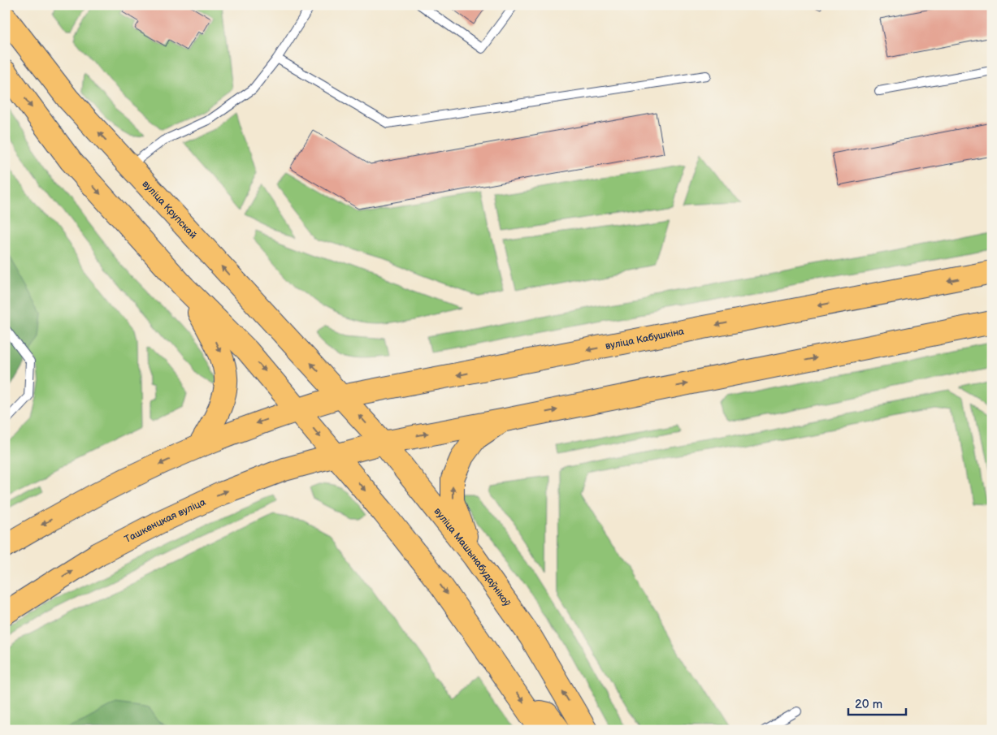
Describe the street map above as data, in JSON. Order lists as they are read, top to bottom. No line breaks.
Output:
{"streets":{"main road":["вуліца Крупскай","вуліца Кабушкіна","Ташкенцкая вуліца","вуліца Машынабудаўнікоў"]},"crossings":[["вуліца Крупскай","вуліца Кабушкіна"],["вуліца Крупскай","вуліца Машынабудаўнікоў"],["вуліца Кабушкіна","вуліца Машынабудаўнікоў"]],"scale_bar":"20 m"}
